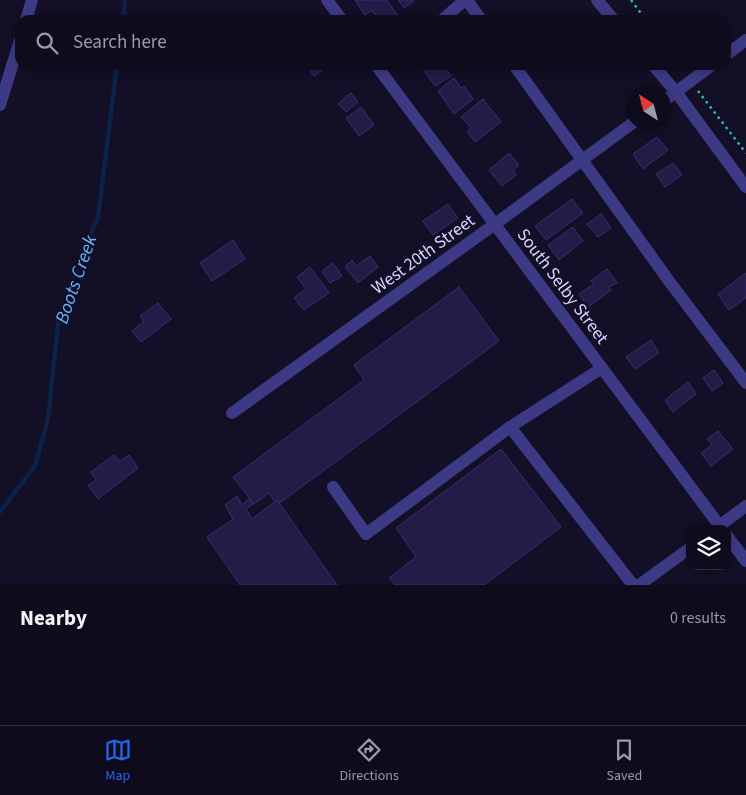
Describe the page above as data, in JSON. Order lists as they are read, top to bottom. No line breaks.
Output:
{"streets":{"street":["West 20th Street","South Selby Street"]},"crossings":[["West 20th Street","South Selby Street"]],"water":["Boots Creek"],"north":"top left","page":{"search":"Search here","heading":["Nearby","0 results"],"nav":["Map","Directions","Saved"]}}
